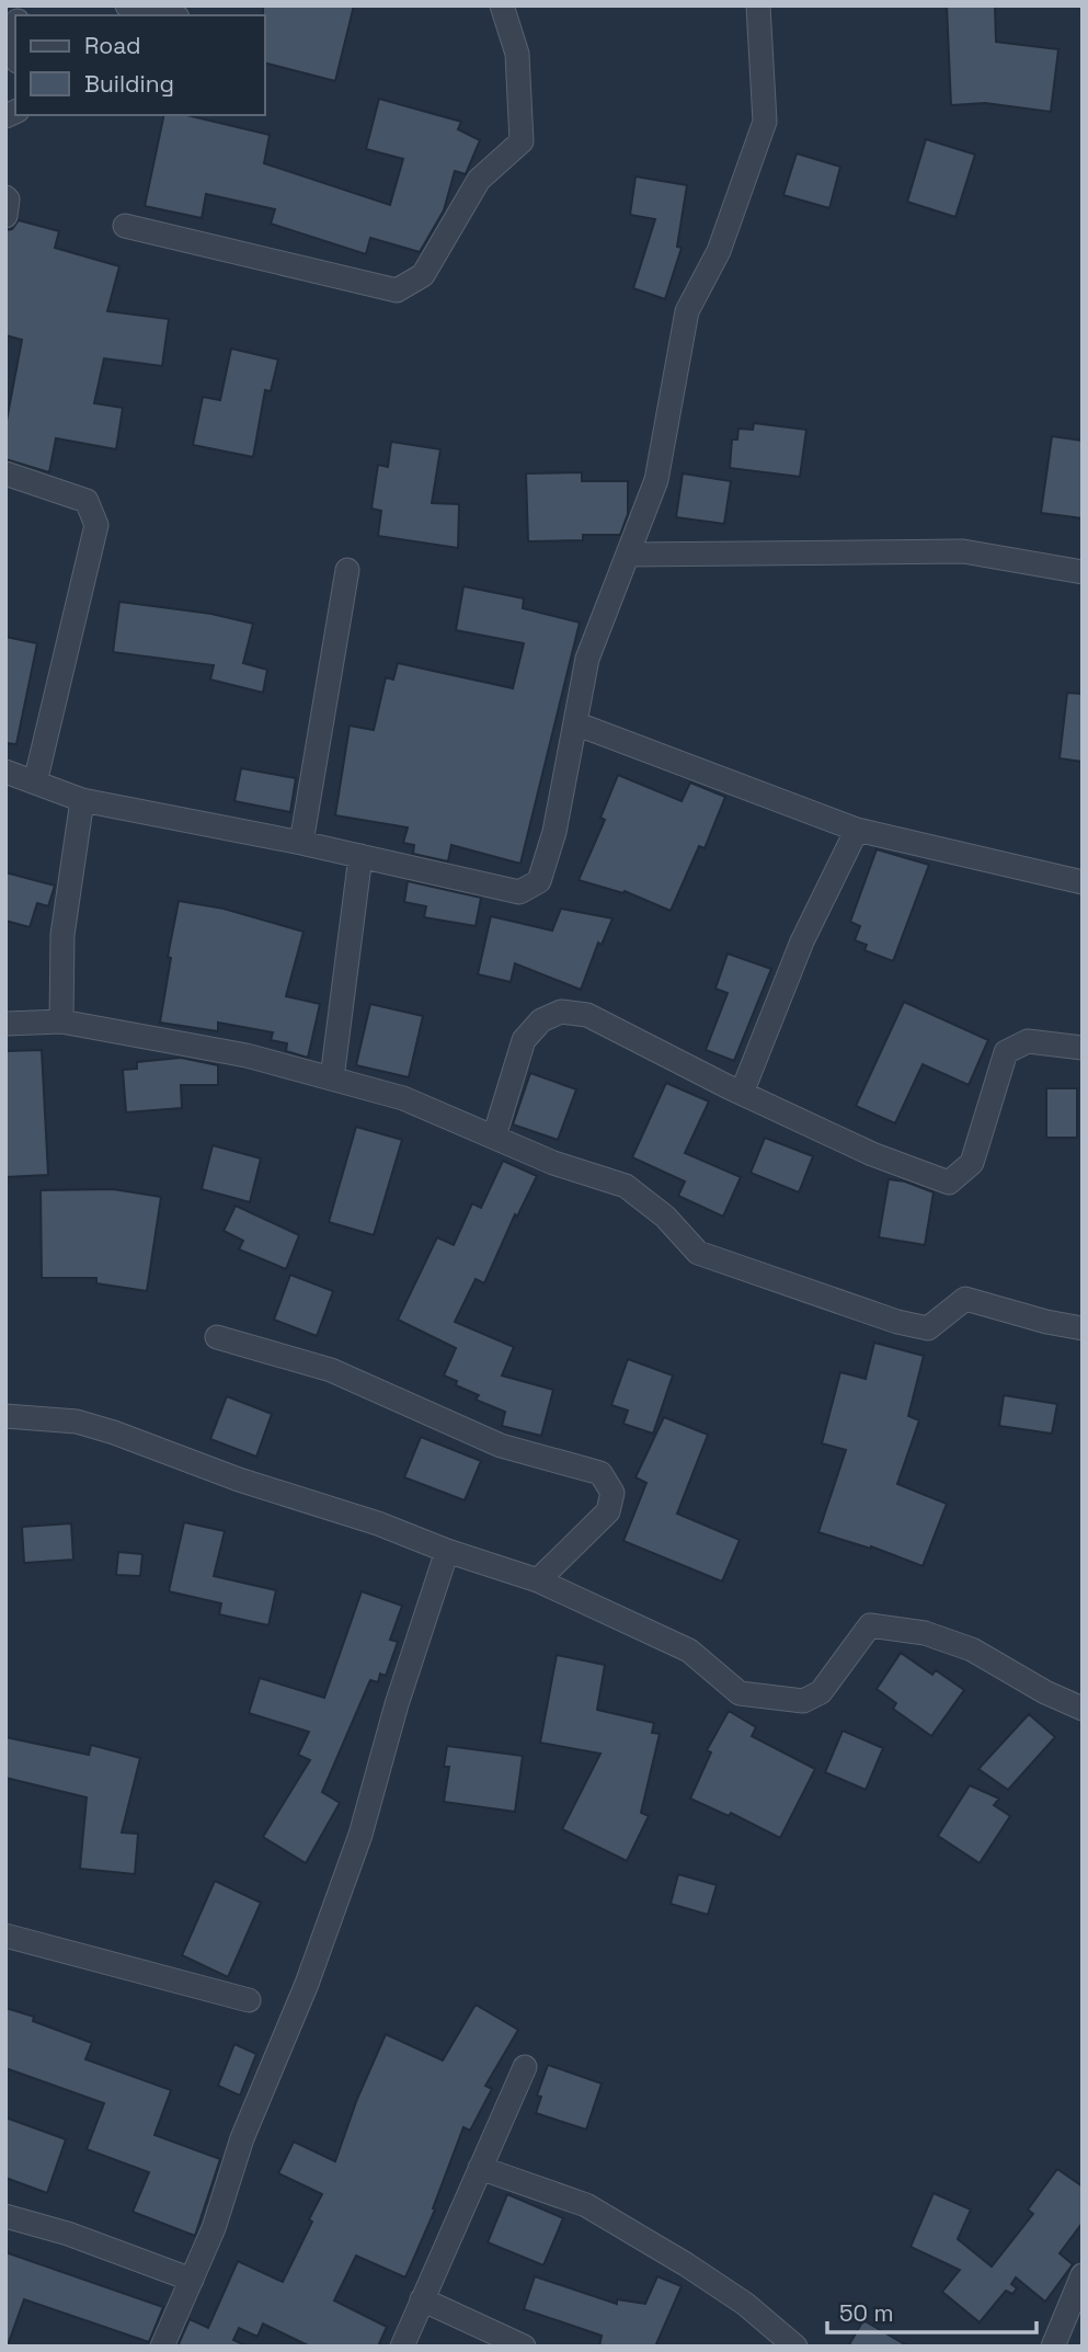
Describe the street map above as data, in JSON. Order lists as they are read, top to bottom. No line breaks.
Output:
{"legend":["Road","Building"],"scale_bar":"50 m"}
